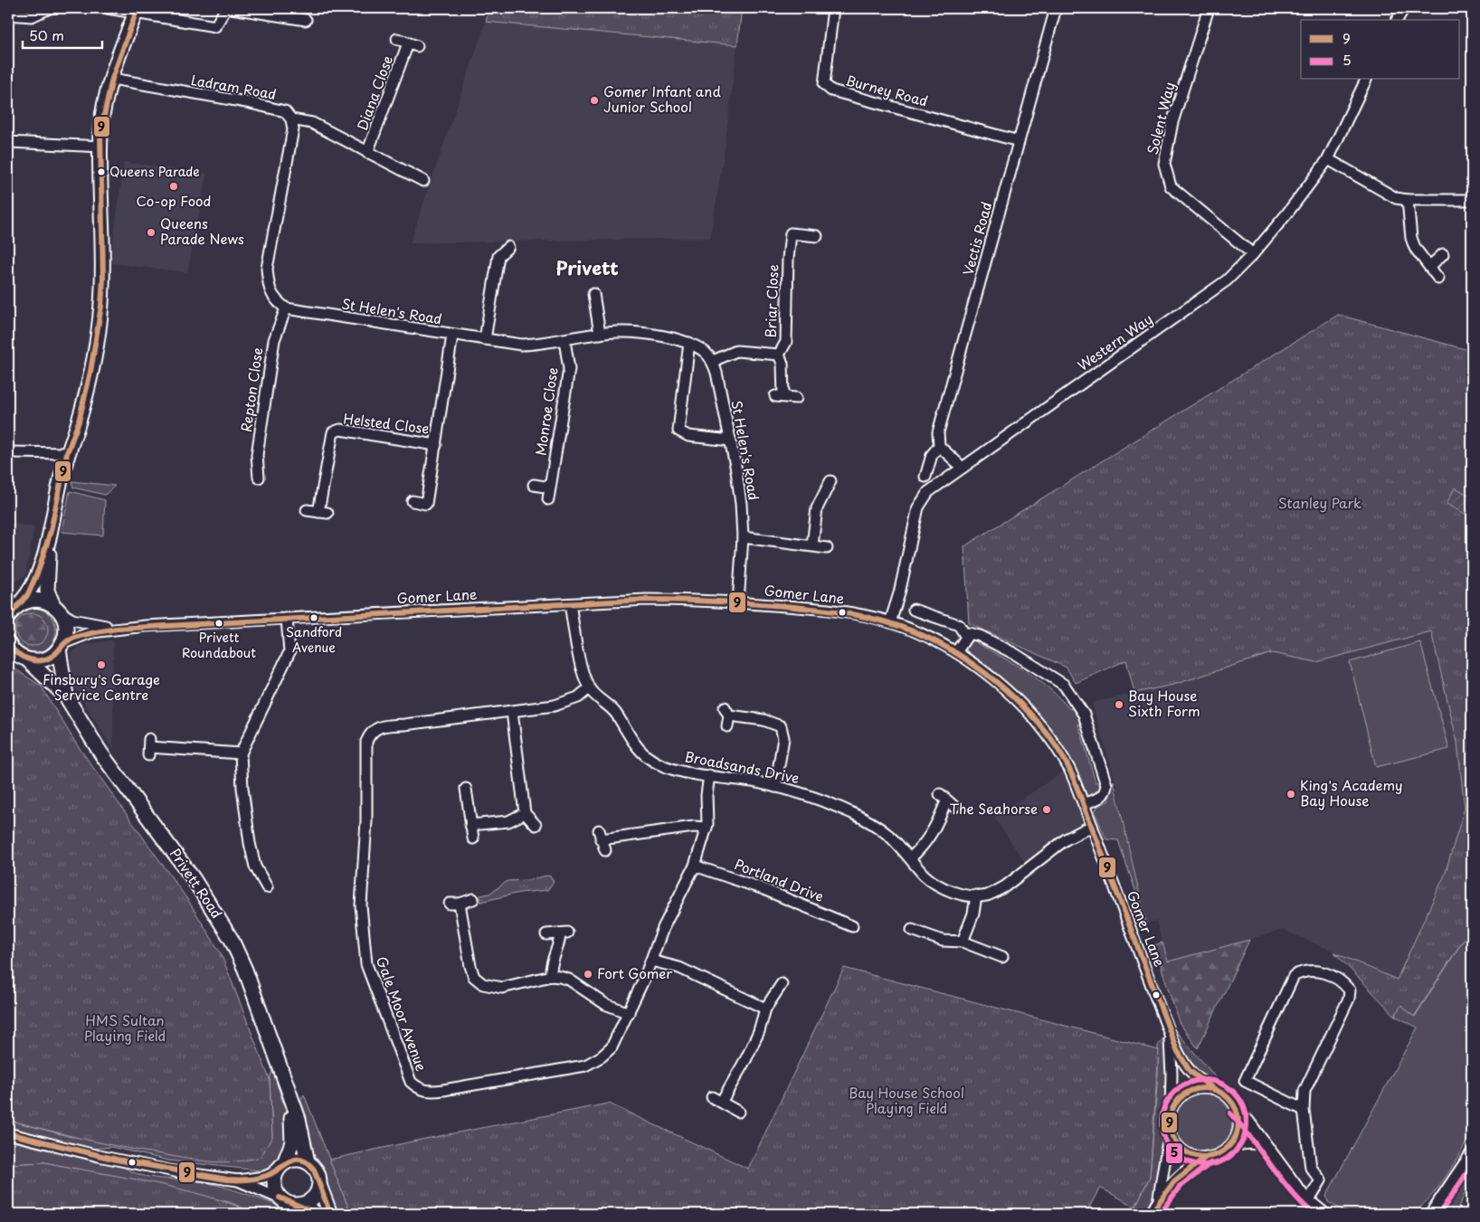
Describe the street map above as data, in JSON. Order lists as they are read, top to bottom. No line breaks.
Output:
{"streets":{"main road":["Privett Road"],"street":["Ladram Road","Burney Road","Diana Close","Solent Way","Vectis Road","Briar Close","St Helen's Road","Western Way","Repton Close","Monroe Close","Helsted Close","Gomer Lane","Broadsands Drive","Portland Drive","Gale Moor Avenue"]},"crossings":[["Ladram Road","Diana Close"],["Burney Road","Vectis Road"],["Solent Way","Western Way"],["Briar Close","St Helen's Road"],["St Helen's Road","Repton Close"],["St Helen's Road","Monroe Close"],["St Helen's Road","Gomer Lane"],["Western Way","Gomer Lane"],["Gomer Lane","Broadsands Drive"],["Gomer Lane","Privett Road"],["Broadsands Drive","Gale Moor Avenue"],["Portland Drive","Gale Moor Avenue"]],"districts":["Privett"],"parks":["Stanley Park","HMS Sultan Playing Field","Bay House School Playing Field"],"places":["Gomer Infant and Junior School","Queens Parade","Co-op Food","Queens Parade News","Sandford Avenue","Privett Roundabout","Finsbury's Garage Service Centre","Bay House Sixth Form","King's Academy Bay House","The Seahorse","Fort Gomer"],"lines":["transit line 9","transit line 5"],"legend":["9","5"],"scale_bar":"50 m"}
